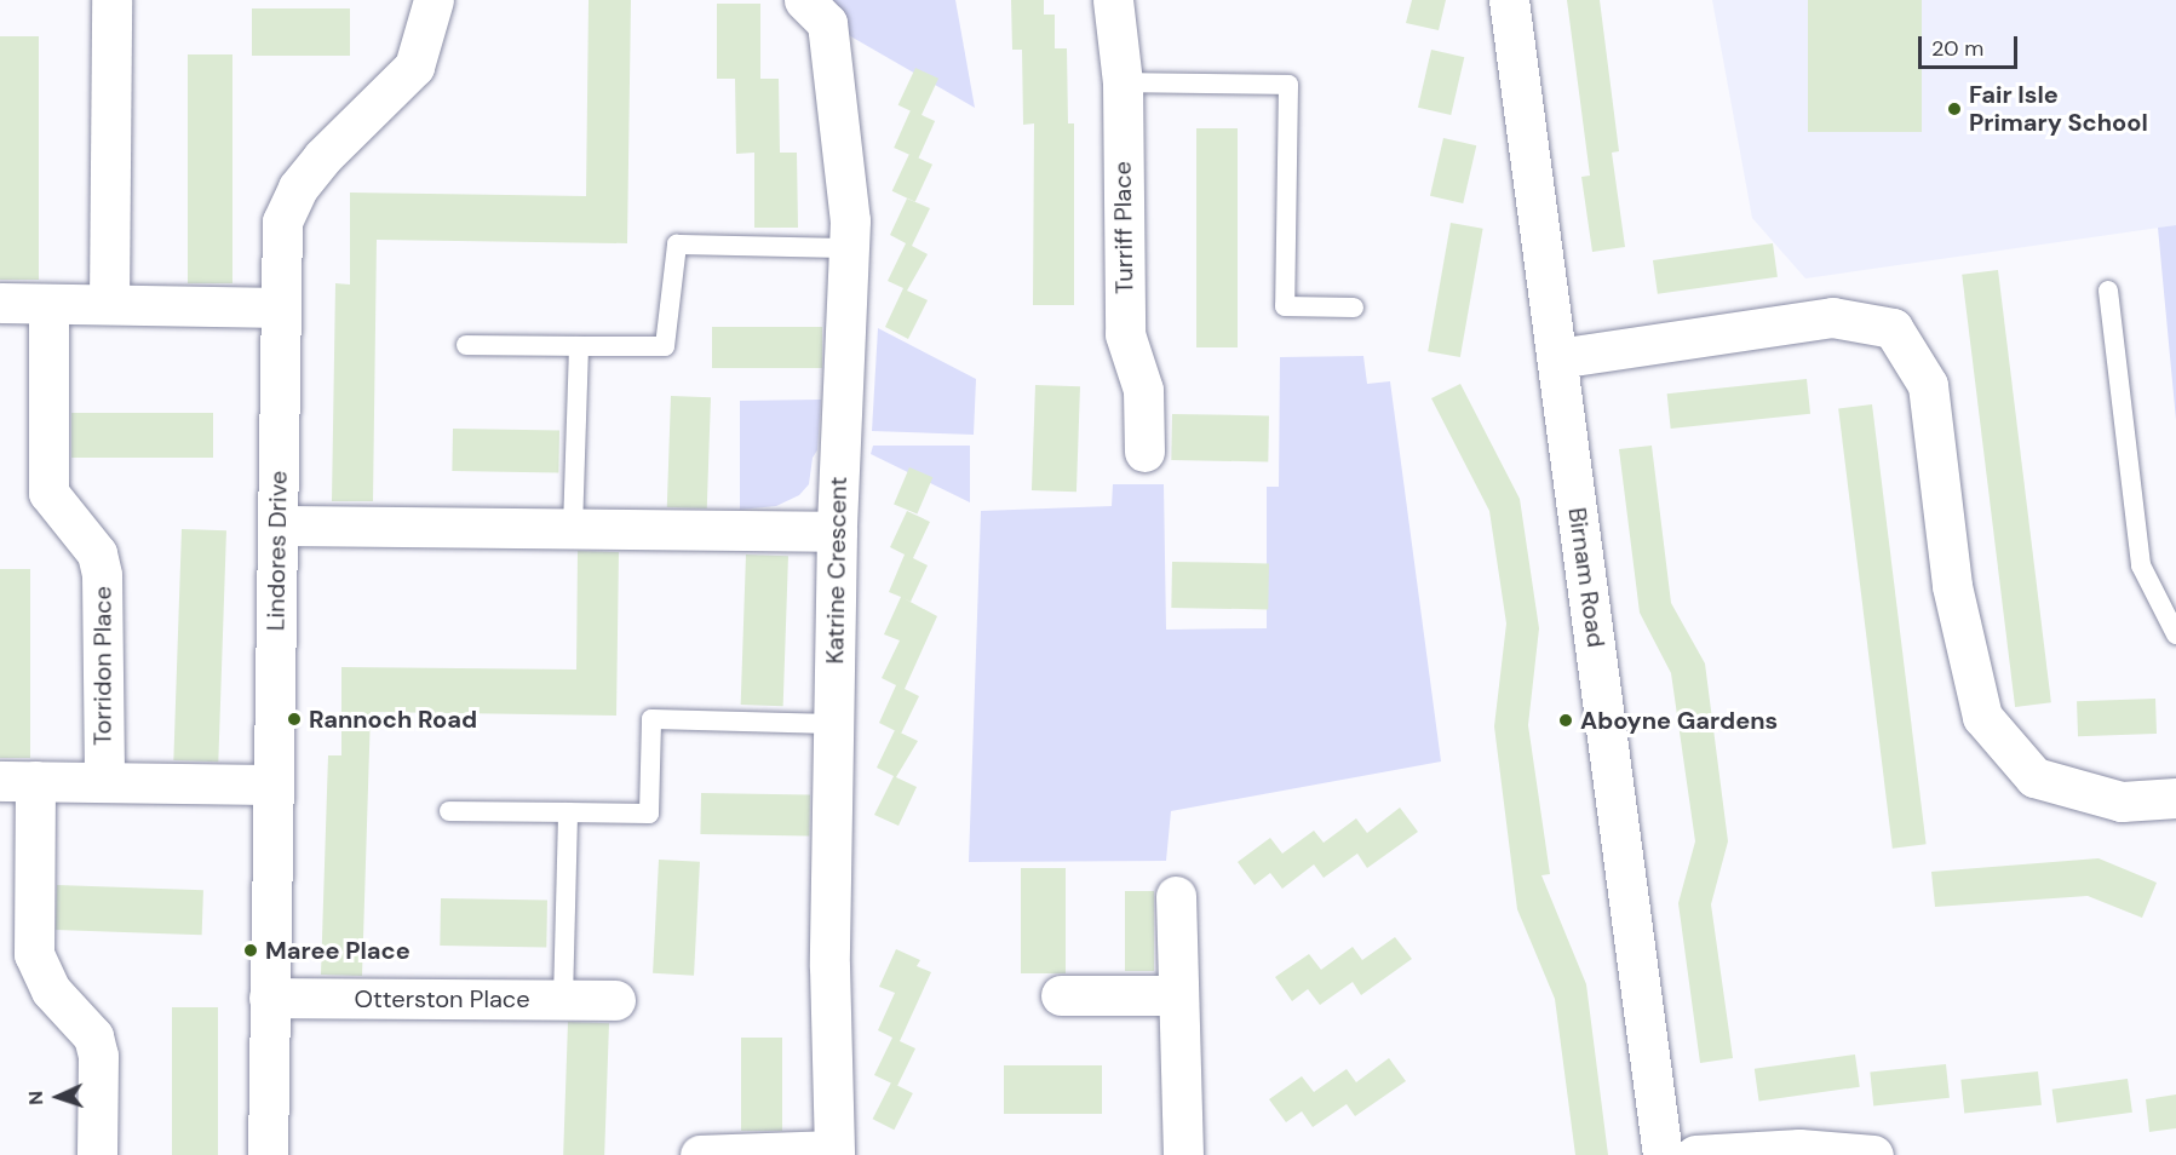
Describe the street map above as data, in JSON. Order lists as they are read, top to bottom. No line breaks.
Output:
{"streets":{"street":["Turriff Place","Lindores Drive","Katrine Crescent","Birnam Road","Torridon Place","Otterston Place"]},"crossings":[["Lindores Drive","Otterston Place"]],"places":["Fair Isle Primary School","Rannoch Road","Aboyne Gardens","Maree Place"],"scale_bar":"20 m","north":"left"}
